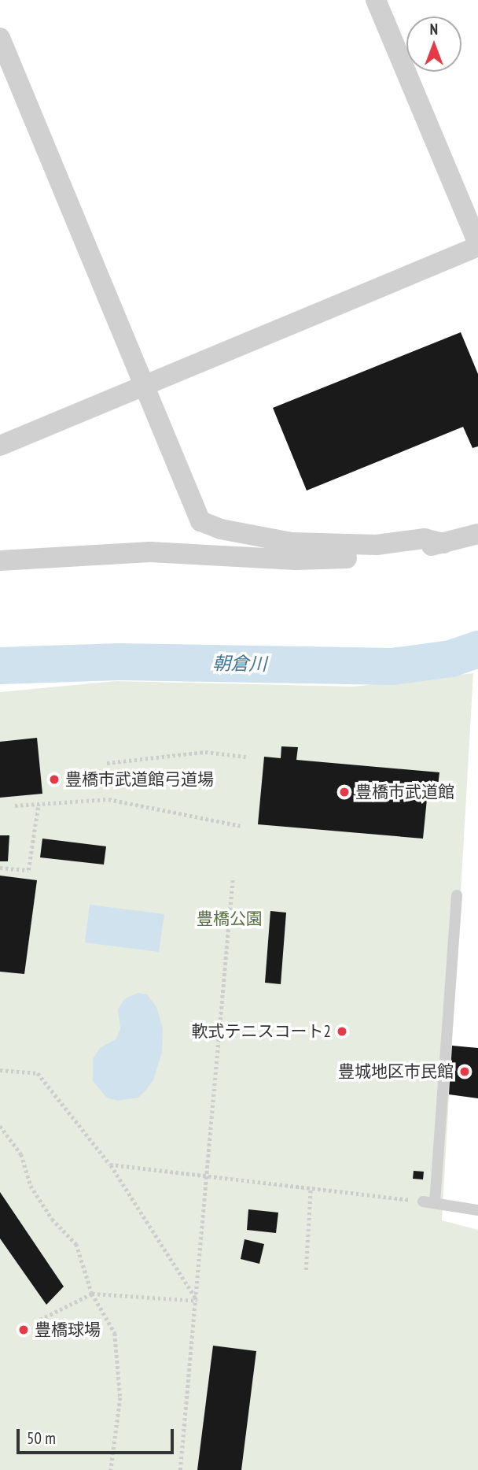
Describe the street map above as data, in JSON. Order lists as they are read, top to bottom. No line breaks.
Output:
{"water":["朝倉川"],"parks":["豊橋公園"],"places":["豊橋市武道館弓道場","豊橋市武道館","軟式テニスコート2","豊城地区市民館","豊橋球場"],"scale_bar":"50 m","north":"top"}
